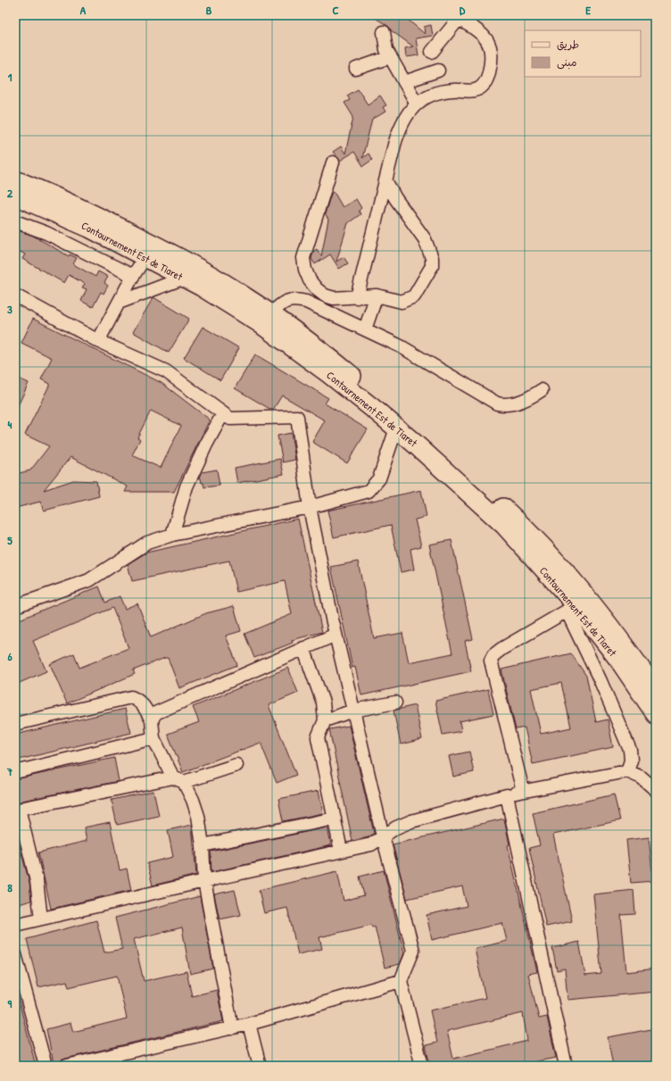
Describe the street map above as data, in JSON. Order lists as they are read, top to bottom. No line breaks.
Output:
{"streets":{"highway":["Contournement Est de Tiaret"]},"legend":["طريق","مبنى"],"grid":{"columns":["A","B","C","D","E"],"rows":["1","2","3","4","5","6","7","8","9"]}}
